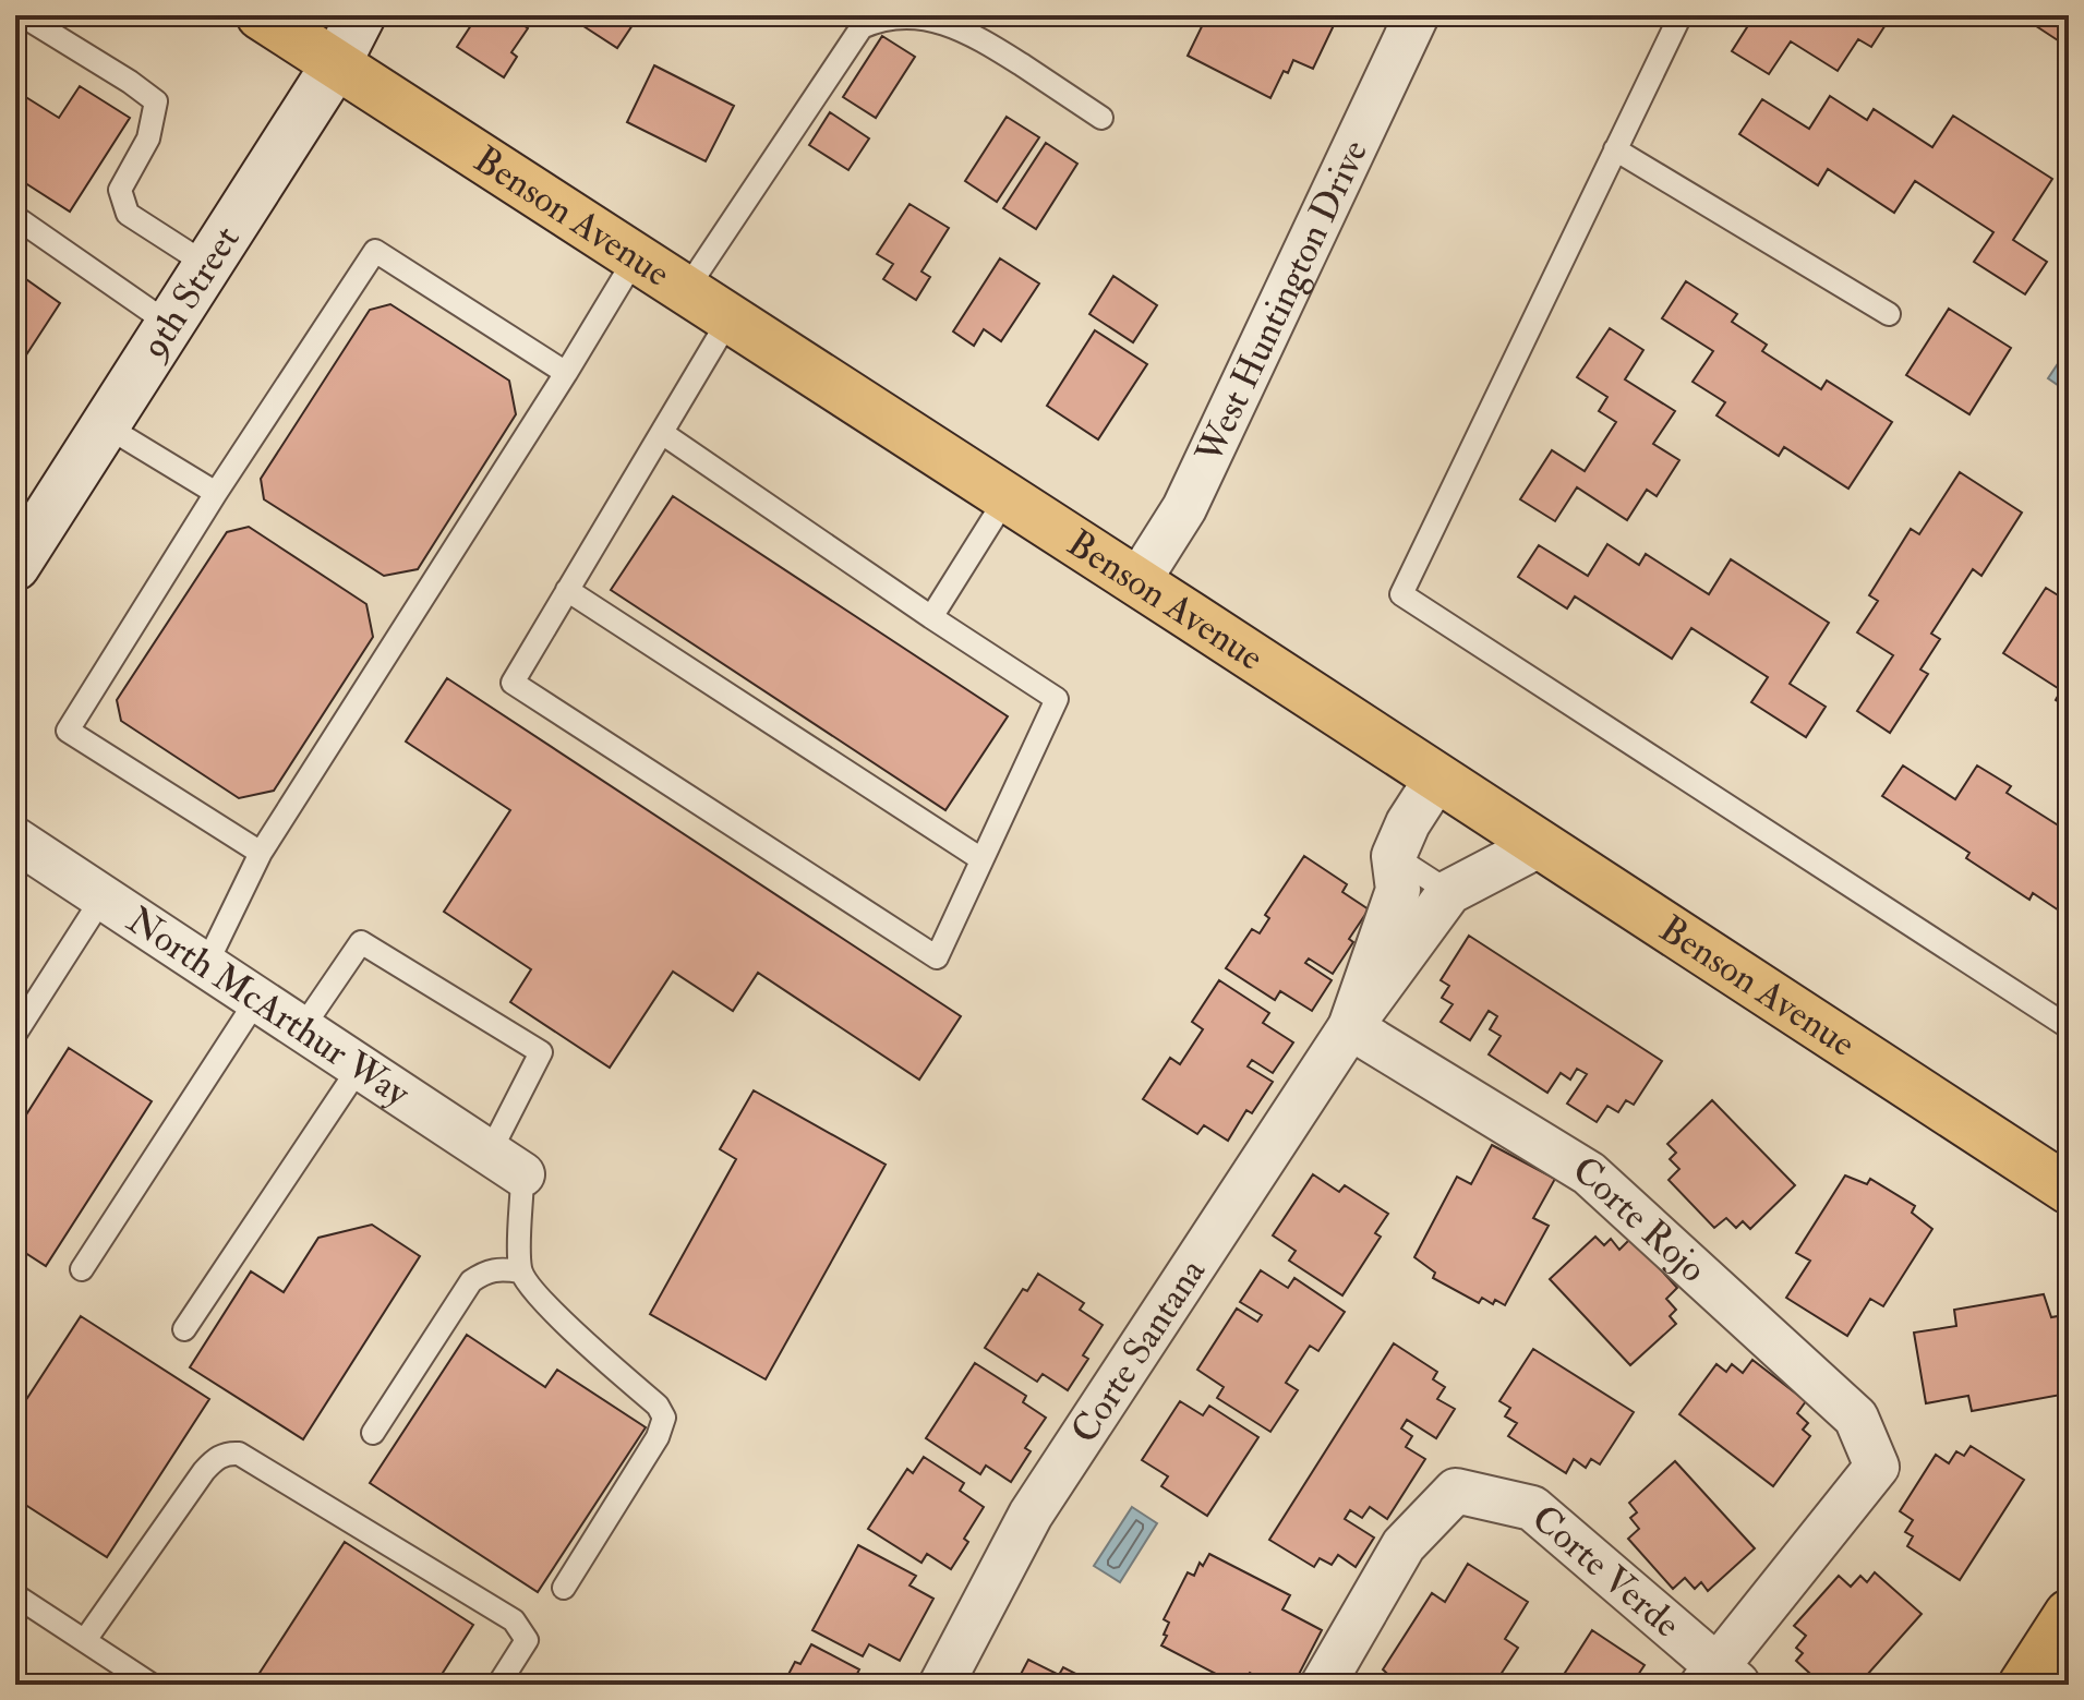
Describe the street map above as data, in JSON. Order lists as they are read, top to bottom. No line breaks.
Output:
{"streets":{"main road":["Benson Avenue"],"street":["9th Street","West Huntington Drive","North McArthur Way","Corte Rojo","Corte Santana","Corte Verde"]},"crossings":[["Benson Avenue","9th Street"],["Benson Avenue","West Huntington Drive"],["Benson Avenue","Corte Santana"],["Corte Rojo","Corte Santana"],["Corte Rojo","Corte Verde"]]}
